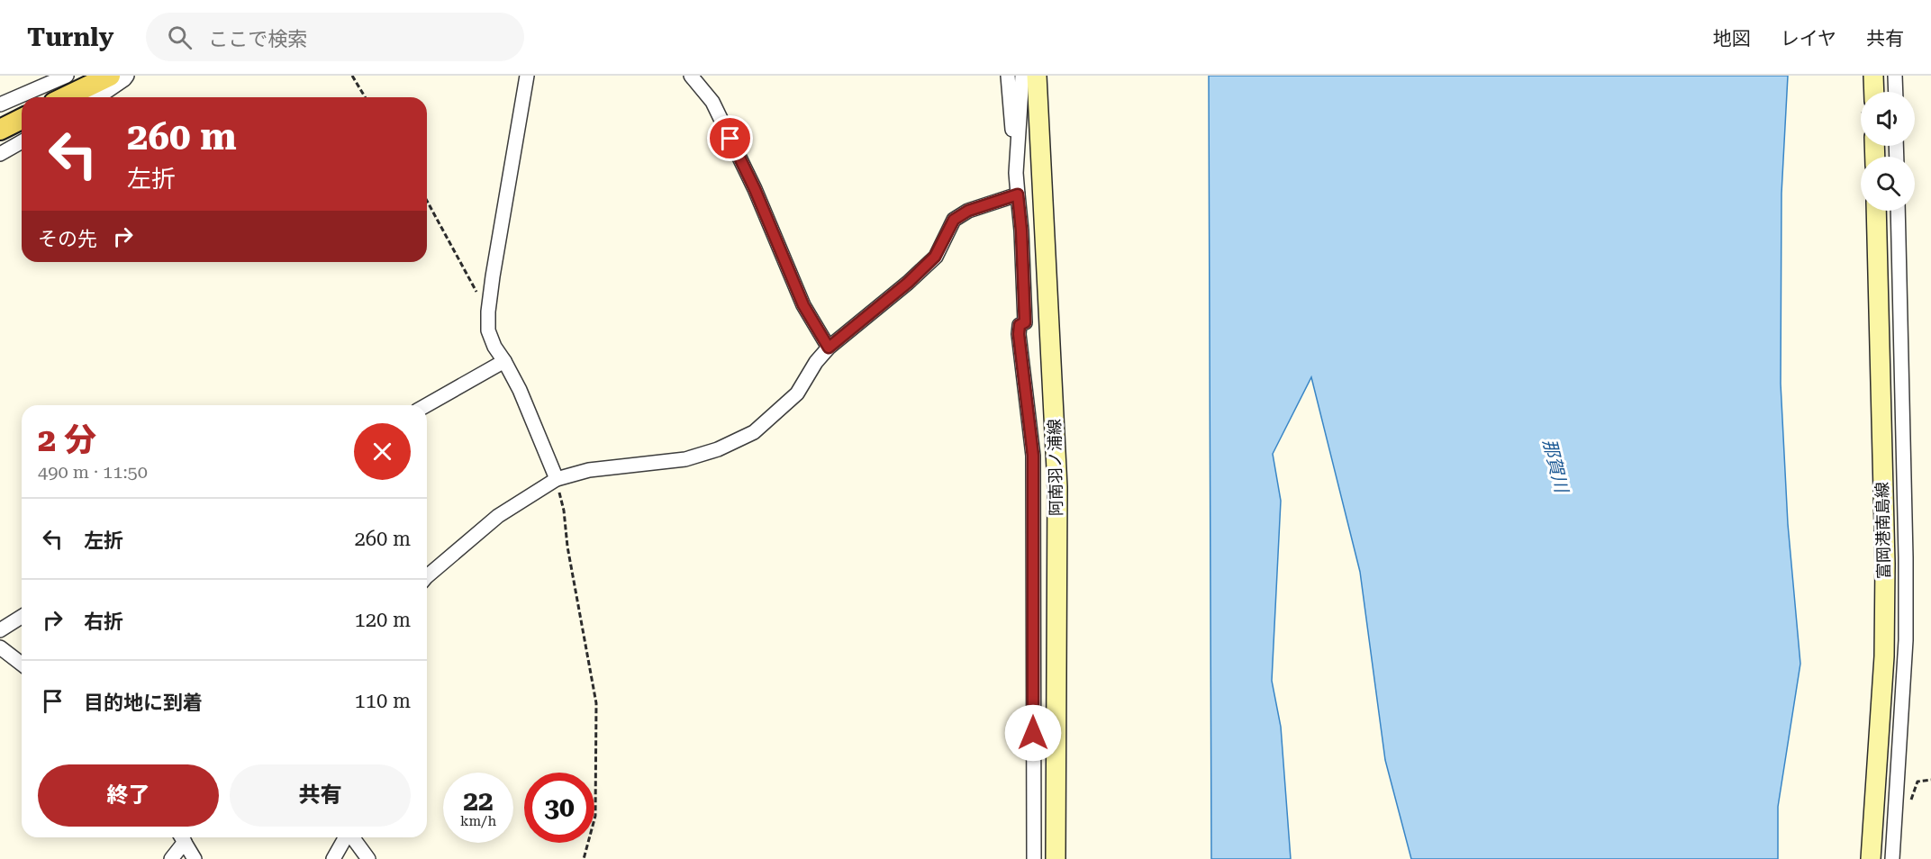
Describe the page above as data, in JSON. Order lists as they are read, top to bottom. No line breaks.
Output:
{"streets":{"main road":["阿南羽ノ浦線","富岡港南島線"]},"water":["那賀川"],"page":{"header":"Turnly","search":"ここで検索","nav":["地図","レイヤ","共有"],"turn":["260 m","左折"],"then":"その先","heading":["2 分","490 m · 11:50"],"list":[{"name":"左折","value":"260 m"},{"name":"右折","value":"120 m"},{"name":"目的地に到着","value":"110 m"}],"buttons":["終了","共有"],"speed":"22 km/h","limit":"30"}}
